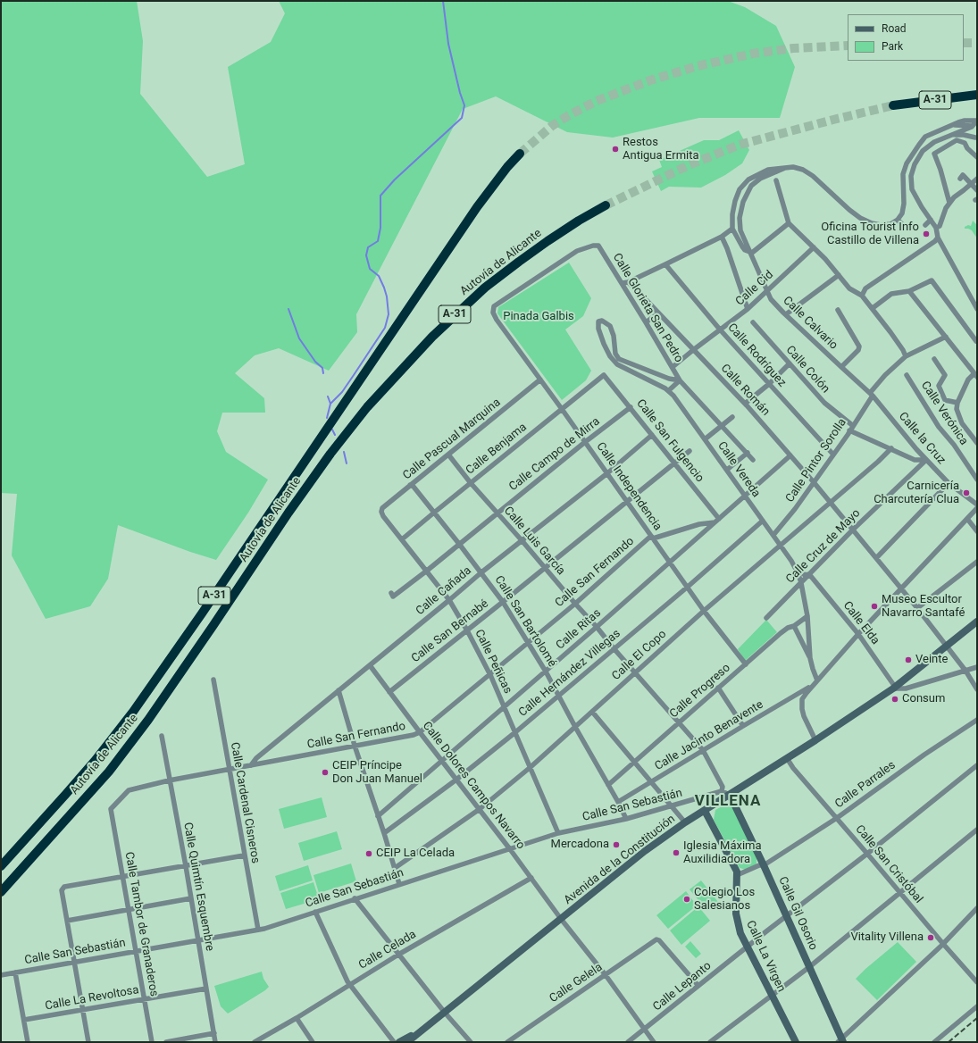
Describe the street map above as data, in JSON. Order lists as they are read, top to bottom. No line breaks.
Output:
{"streets":{"highway":["A-31","Autovía de Alicante"],"street":["Calle Cid","Calle Glorieta San Pedro","Calle Calvario","Calle Rodríguez","Calle Colón","Calle Román","Calle Verónica","Calle la Cruz","Calle Pascual Marquina","Calle San Fulgencio","Calle Benjama","Calle Campo de Mirra","Calle Pintor Sorolla","Calle Vereda","Calle Independencia","Calle Luis García","Calle Cruz de Mayo","Calle San Fernando","Calle Cañada","Calle San Bartolomé","Calle Elda","Calle Ritas","Calle San Bernabé","Calle El Copo","Calle Peñicas","Calle Hernández Villegas","Calle Progreso","Calle Jacinto Benavente","Calle Parrales","Calle Dolores Campos Navarro","Calle Cardenal Cisneros","Calle San Sebastián","Avenida de la Constitución","Calle San Cristóbal","Calle Quimtín Esquembre","Calle Gil Osorio","Calle Tambor de Granaderos","Calle Celada","Calle La Virgen","Calle Gelela","Calle Lepanto","Calle La Revoltosa"]},"crossings":[["Calle Cid","Calle Glorieta San Pedro"],["Calle Cid","Calle Calvario"],["Calle Cid","Calle Rodríguez"],["Calle Cid","Calle Román"],["Calle Glorieta San Pedro","Calle Independencia"],["Calle Calvario","Calle la Cruz"],["Calle Calvario","Calle Pintor Sorolla"],["Calle Rodríguez","Calle Pintor Sorolla"],["Calle Colón","Calle la Cruz"],["Calle Colón","Calle Pintor Sorolla"],["Calle Colón","Calle Cruz de Mayo"],["Calle Colón","Calle El Copo"],["Calle Román","Calle Pintor Sorolla"],["Calle Román","Calle Cruz de Mayo"],["Calle Román","Calle Ritas"],["Calle Román","Calle El Copo"],["Calle Román","Avenida de la Constitución"],["Calle la Cruz","Calle Pintor Sorolla"],["Calle la Cruz","Calle Cruz de Mayo"],["Calle Pascual Marquina","Calle Independencia"],["Calle Pascual Marquina","Calle Luis García"],["Calle Pascual Marquina","Calle San Bartolomé"],["Calle Pascual Marquina","Calle Peñicas"],["Calle San Fulgencio","Calle Benjama"],["Calle San Fulgencio","Calle Campo de Mirra"],["Calle San Fulgencio","Calle San Fernando"],["Calle San Fulgencio","Calle Cañada"],["Calle San Fulgencio","Calle Ritas"],["Calle San Fulgencio","Calle San Bernabé"],["Calle Benjama","Calle Independencia"],["Calle Benjama","Calle Luis García"],["Calle Benjama","Calle San Bartolomé"],["Calle Benjama","Calle Peñicas"],["Calle Campo de Mirra","Calle Independencia"],["Calle Campo de Mirra","Calle Luis García"],["Calle Campo de Mirra","Calle San Bartolomé"],["Calle Campo de Mirra","Calle Peñicas"],["Calle Pintor Sorolla","Calle Vereda"],["Calle Vereda","Calle Cruz de Mayo"],["Calle Vereda","Calle Elda"],["Calle Vereda","Calle Ritas"],["Calle Vereda","Calle El Copo"],["Calle Vereda","Calle Hernández Villegas"],["Calle Vereda","Calle Progreso"],["Calle Independencia","Calle San Fernando"],["Calle Independencia","Calle Cañada"],["Calle Independencia","Calle Ritas"],["Calle Independencia","Calle San Bernabé"],["Calle Independencia","Calle El Copo"],["Calle Independencia","Calle Hernández Villegas"],["Calle Independencia","Calle Progreso"],["Calle Luis García","Calle San Fernando"],["Calle Luis García","Calle Cañada"],["Calle Luis García","Calle Ritas"],["Calle Luis García","Calle San Bernabé"],["Calle Luis García","Calle El Copo"],["Calle Luis García","Calle Hernández Villegas"],["Calle Luis García","Calle Progreso"],["Calle Luis García","Calle Jacinto Benavente"],["Calle Luis García","Calle San Sebastián"],["Calle Cruz de Mayo","Calle Elda"],["Calle San Fernando","Calle Cañada"],["Calle San Fernando","Calle San Bartolomé"],["Calle San Fernando","Calle Ritas"],["Calle San Fernando","Calle Peñicas"],["Calle San Fernando","Calle Dolores Campos Navarro"],["Calle San Fernando","Calle Cardenal Cisneros"],["Calle San Fernando","Calle Quimtín Esquembre"],["Calle San Fernando","Calle Tambor de Granaderos"],["Calle Cañada","Calle San Bartolomé"],["Calle Cañada","Calle Peñicas"],["Calle Cañada","Calle Dolores Campos Navarro"],["Calle San Bartolomé","Calle Ritas"],["Calle San Bartolomé","Calle San Bernabé"],["Calle San Bartolomé","Calle El Copo"],["Calle San Bartolomé","Calle Hernández Villegas"],["Calle San Bartolomé","Calle Progreso"],["Calle San Bartolomé","Calle Jacinto Benavente"],["Calle San Bartolomé","Calle San Sebastián"],["Calle Elda","Avenida de la Constitución"],["Calle Ritas","Calle Peñicas"],["Calle Ritas","Calle Dolores Campos Navarro"],["Calle San Bernabé","Calle Peñicas"],["Calle San Bernabé","Calle Dolores Campos Navarro"],["Calle El Copo","Calle Peñicas"],["Calle El Copo","Calle Dolores Campos Navarro"],["Calle Peñicas","Calle Hernández Villegas"],["Calle Peñicas","Calle San Sebastián"],["Calle Hernández Villegas","Calle Dolores Campos Navarro"],["Calle Parrales","Calle San Cristóbal"],["Calle Parrales","Calle Gil Osorio"],["Calle Parrales","Calle La Virgen"],["Calle Dolores Campos Navarro","Calle San Sebastián"],["Calle Dolores Campos Navarro","Avenida de la Constitución"],["Calle Dolores Campos Navarro","Calle Celada"],["Calle Dolores Campos Navarro","Calle Gelela"],["Calle Dolores Campos Navarro","Calle Lepanto"],["Calle Cardenal Cisneros","Calle San Sebastián"],["Calle San Sebastián","Calle Quimtín Esquembre"],["Calle San Sebastián","Calle Tambor de Granaderos"],["Avenida de la Constitución","Calle San Cristóbal"],["Avenida de la Constitución","Calle Gil Osorio"],["Calle San Cristóbal","Calle Lepanto"],["Calle Quimtín Esquembre","Calle La Revoltosa"],["Calle Gil Osorio","Calle Lepanto"],["Calle Tambor de Granaderos","Calle La Revoltosa"],["Calle La Virgen","Calle Lepanto"],["Calle Gelela","Calle Lepanto"]],"districts":["VILLENA"],"parks":["Pinada Galbis"],"places":["Restos Antigua Ermita","Oficina Tourist Info Castillo de Villena","Carnicería Charcutería Clua","Museo Escultor Navarro Santafé","Veinte","Consum","CEIP Príncipe Don Juan Manuel","Mercadona","Iglesia Máxima Auxilidiadora","CEIP La Celada","Colegio Los Salesianos","Vitality Villena"],"legend":["Road","Park"]}
